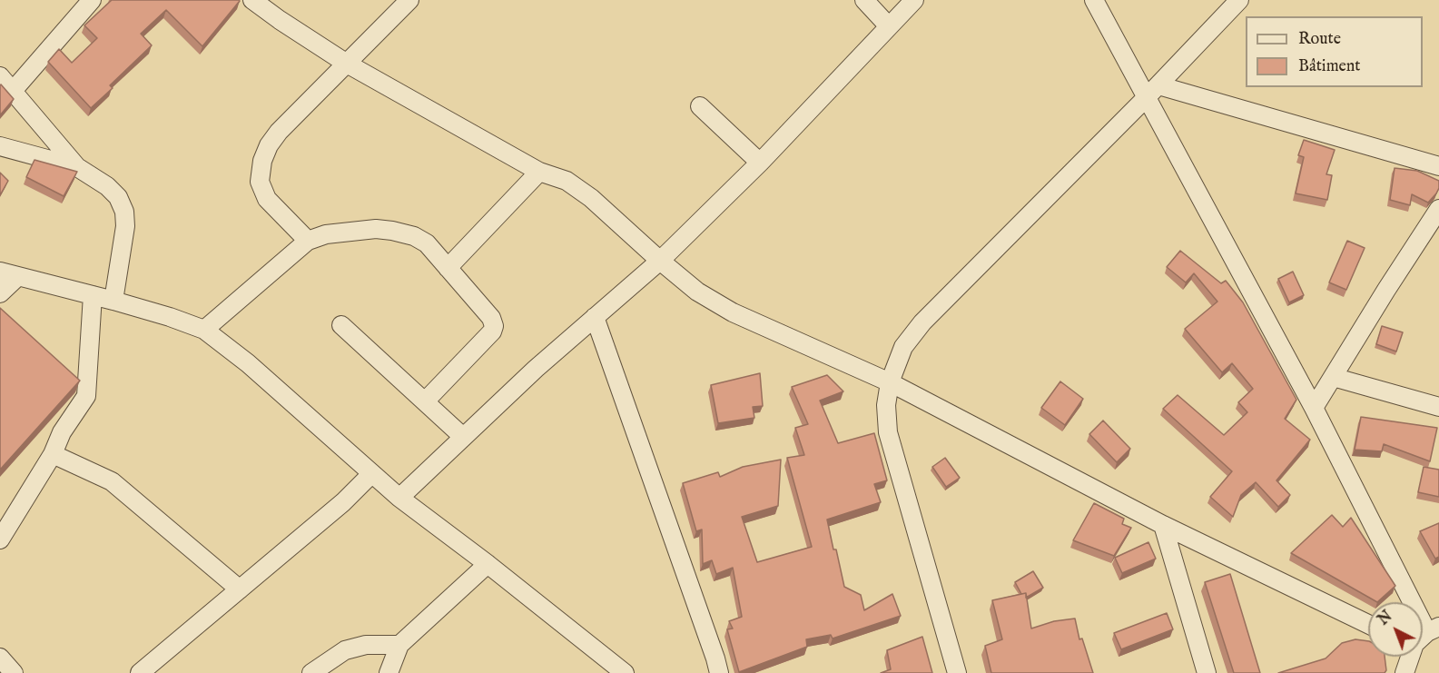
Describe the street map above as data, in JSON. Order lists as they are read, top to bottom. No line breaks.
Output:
{"legend":["Route","Bâtiment"],"north":"top left"}
